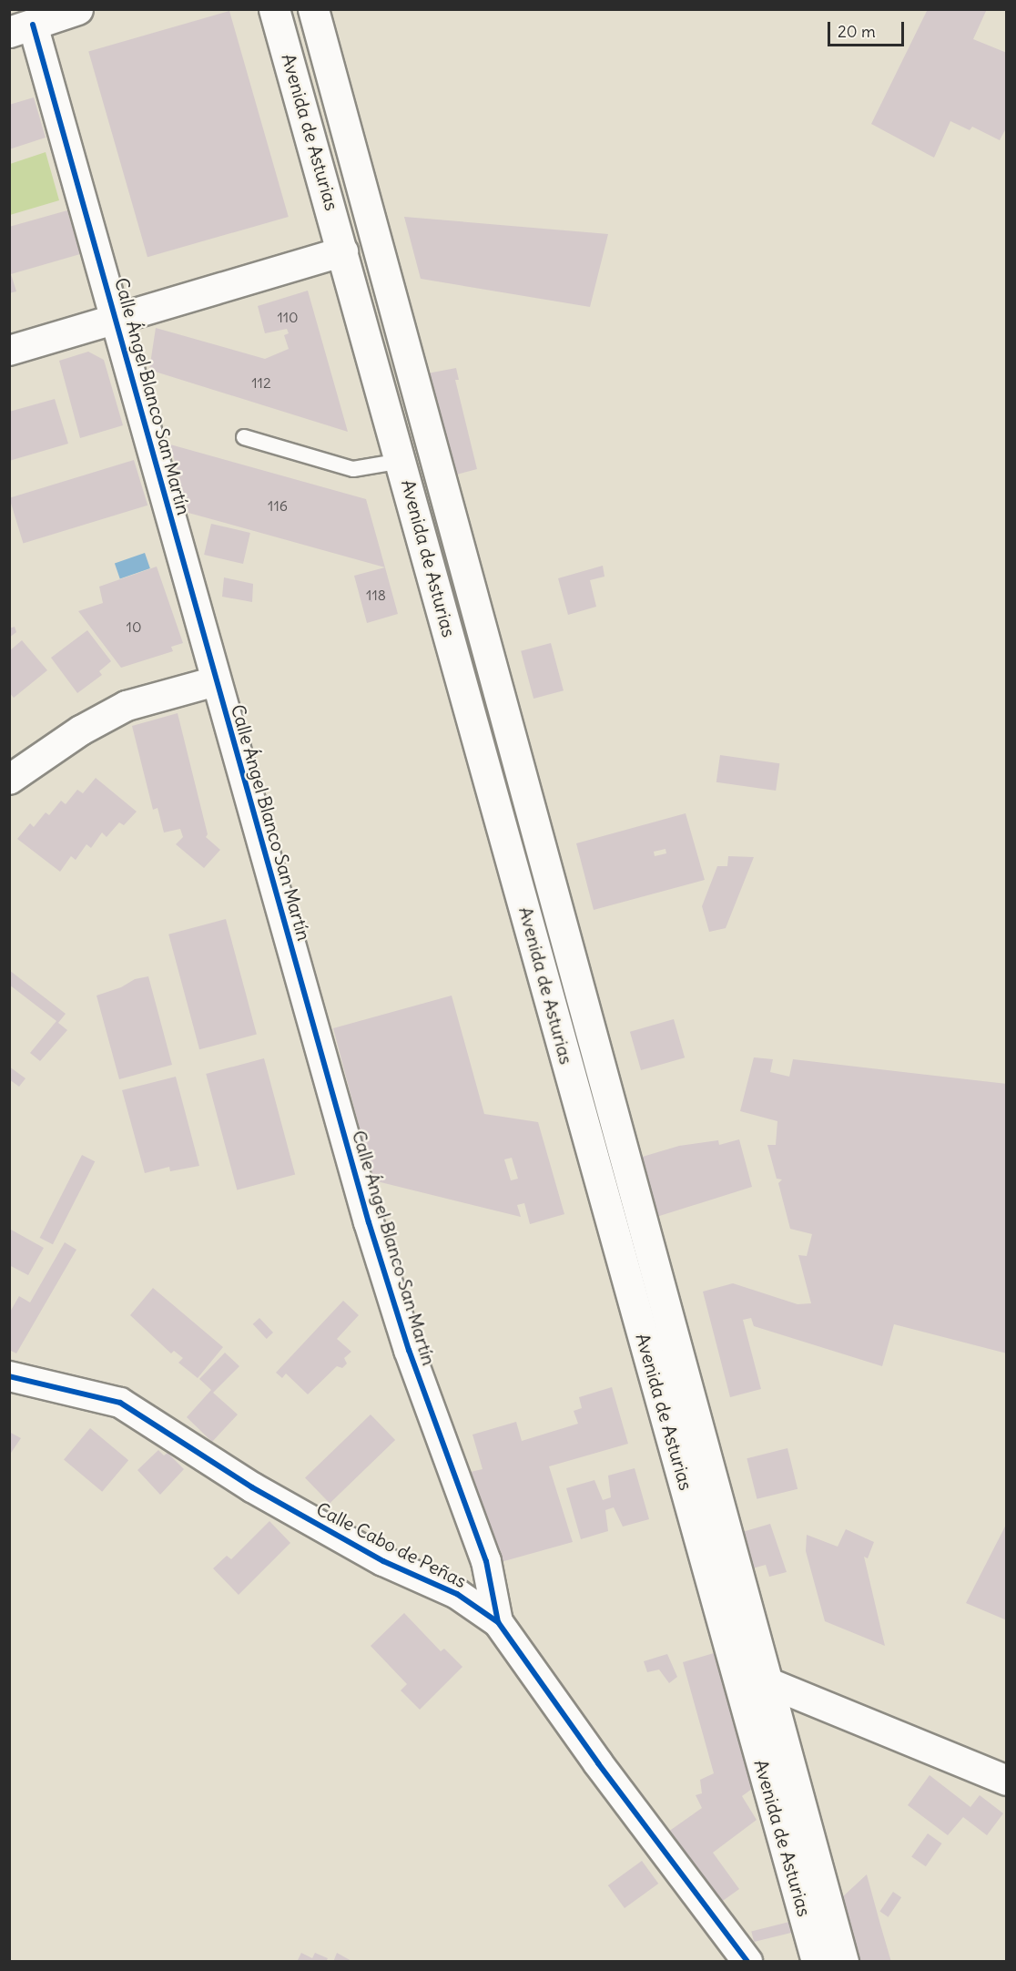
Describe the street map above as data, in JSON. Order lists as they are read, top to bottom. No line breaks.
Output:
{"streets":{"main road":["Avenida de Asturias"],"street":["Calle Ángel Blanco San Martín","Calle Cabo de Peñas"]},"crossings":[["Calle Ángel Blanco San Martín","Calle Cabo de Peñas"]],"house_numbers":["110","112","116","118","10"],"scale_bar":"20 m"}
